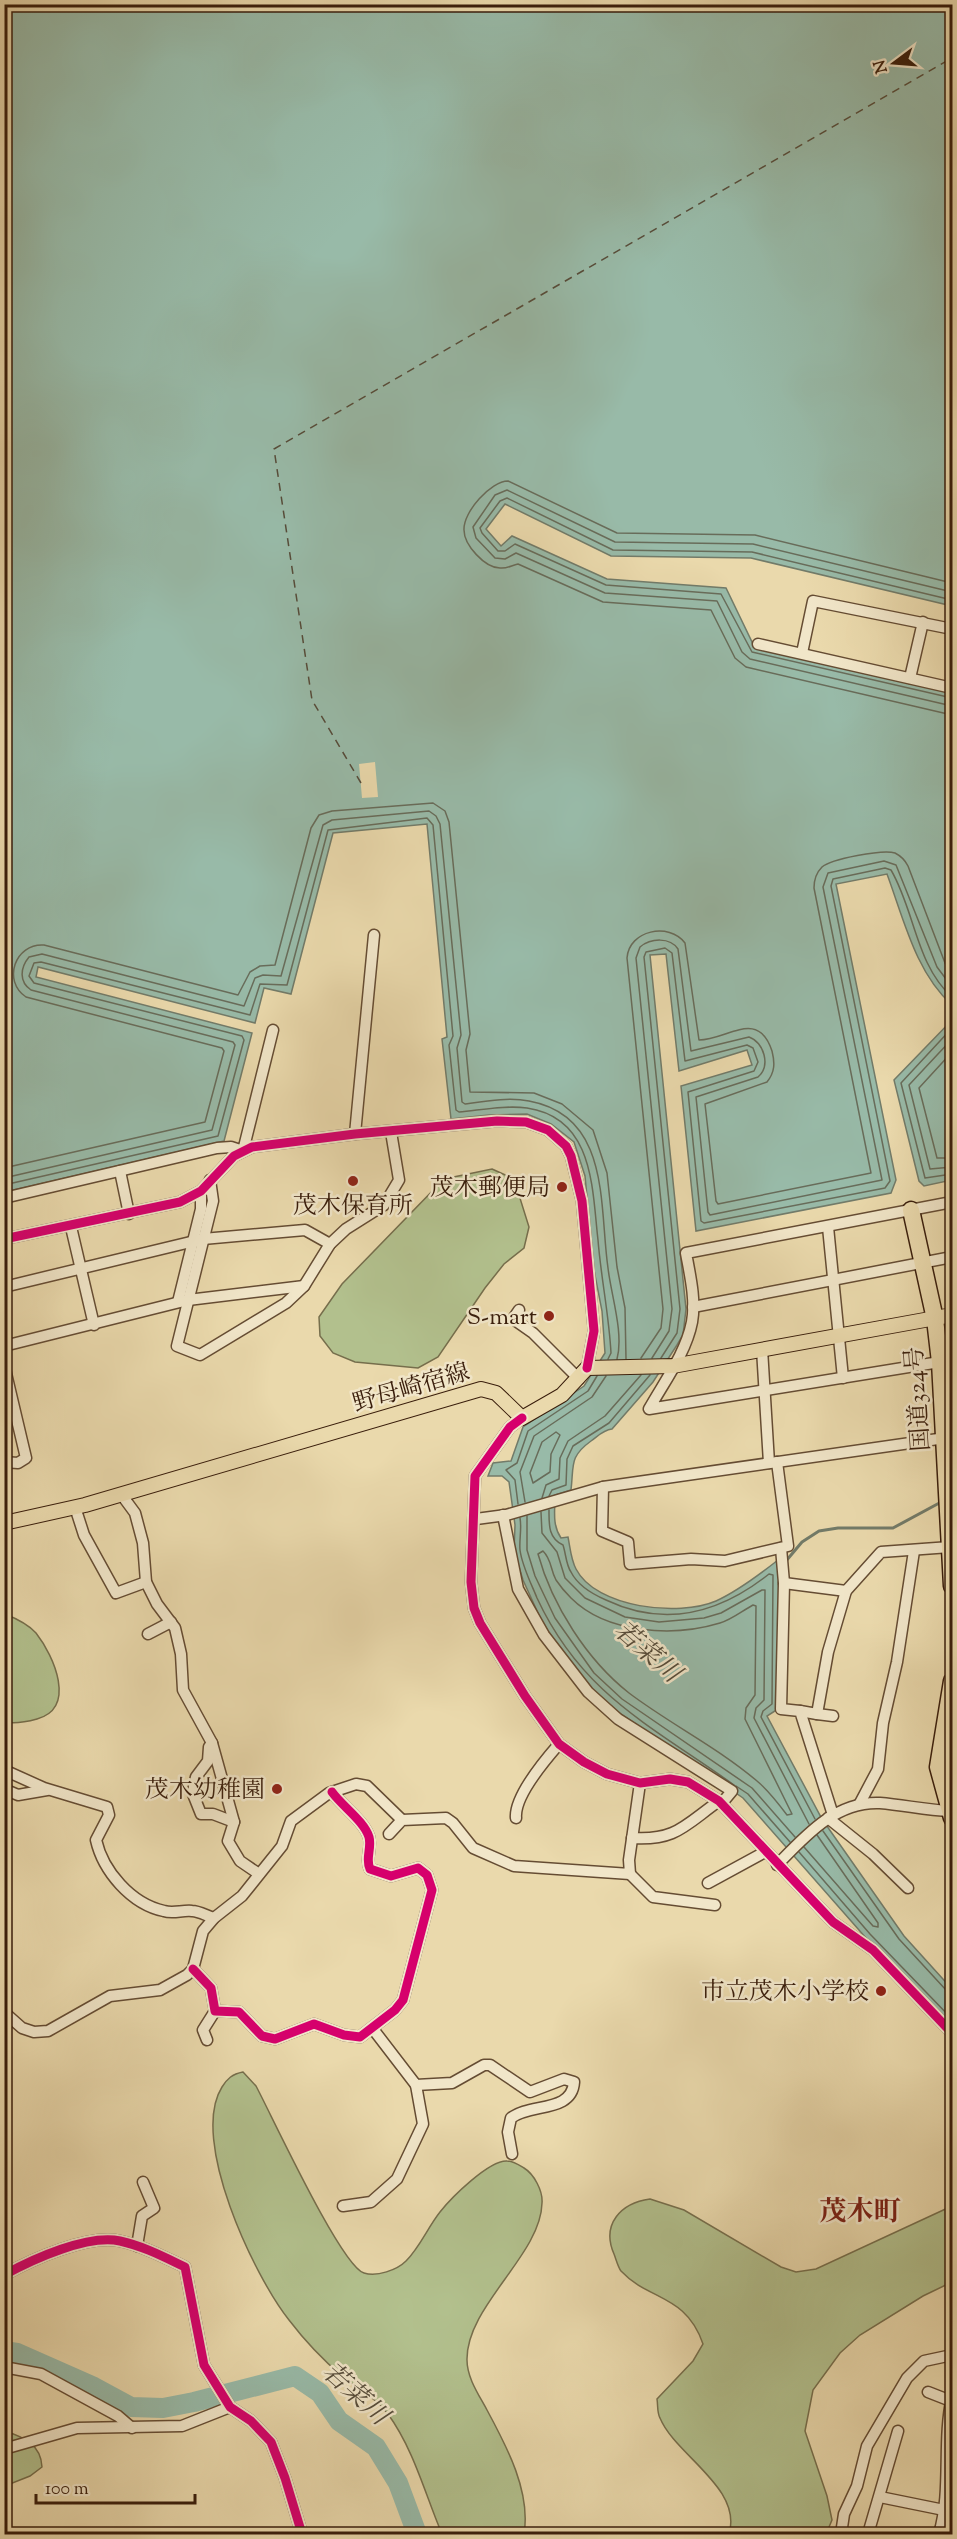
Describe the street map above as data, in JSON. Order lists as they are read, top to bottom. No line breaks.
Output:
{"streets":{"highway":["国道324号"],"main road":["野母崎宿線"]},"districts":["茂木町"],"water":["若菜川"],"places":["茂木保育所","茂木郵便局","S-mart","茂木幼稚園","市立茂木小学校"],"scale_bar":"100 m","north":"left"}
